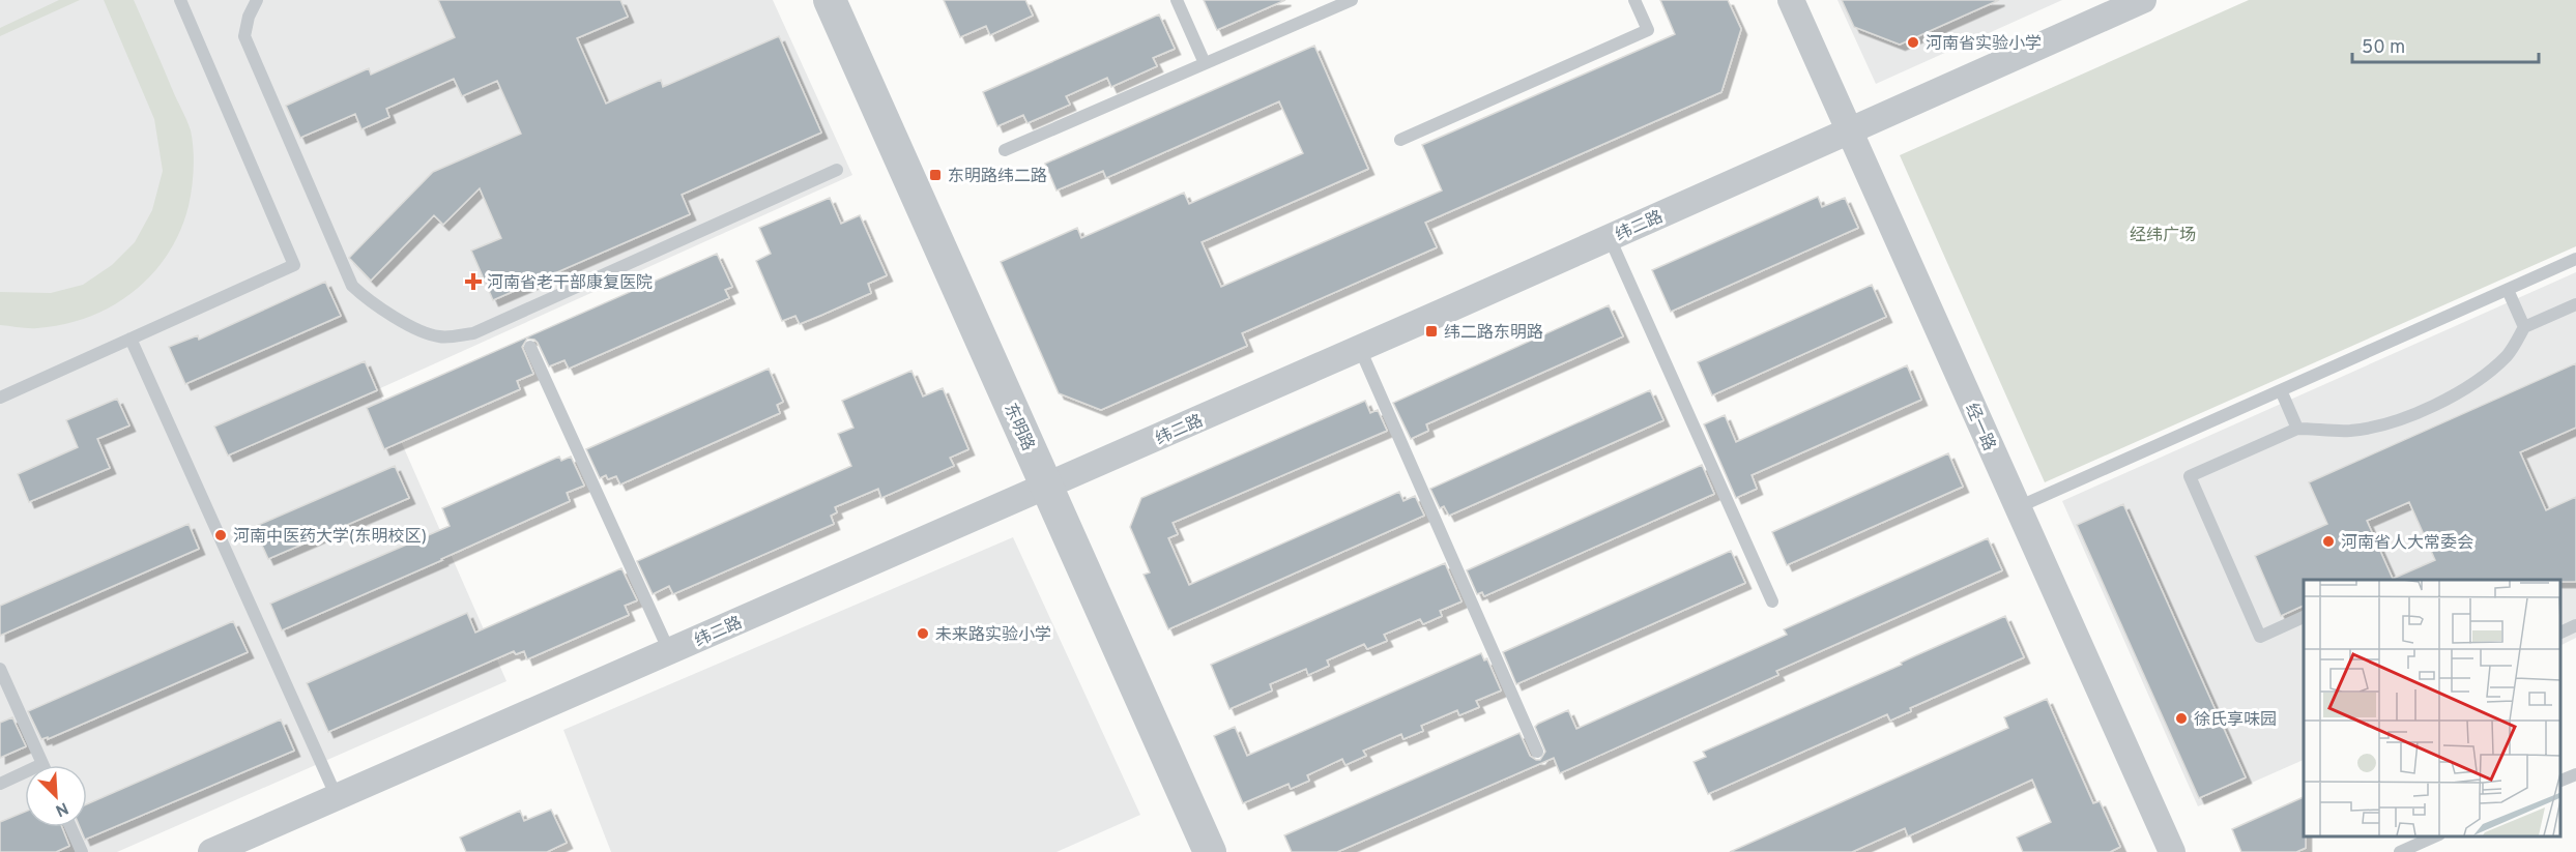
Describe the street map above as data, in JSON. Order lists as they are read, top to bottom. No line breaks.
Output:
{"streets":{"street":["纬二路","东明路","经一路"]},"crossings":[["纬二路","东明路"],["纬二路","经一路"]],"parks":["经纬广场"],"places":{"other":["河南省实验小学","河南中医药大学(东明校区)","河南省人大常委会","未来路实验小学","徐氏享味园"],"transit":["东明路纬二路","纬二路东明路"],"health":["河南省老干部康复医院"]},"scale_bar":"50 m","north":"bottom right"}
